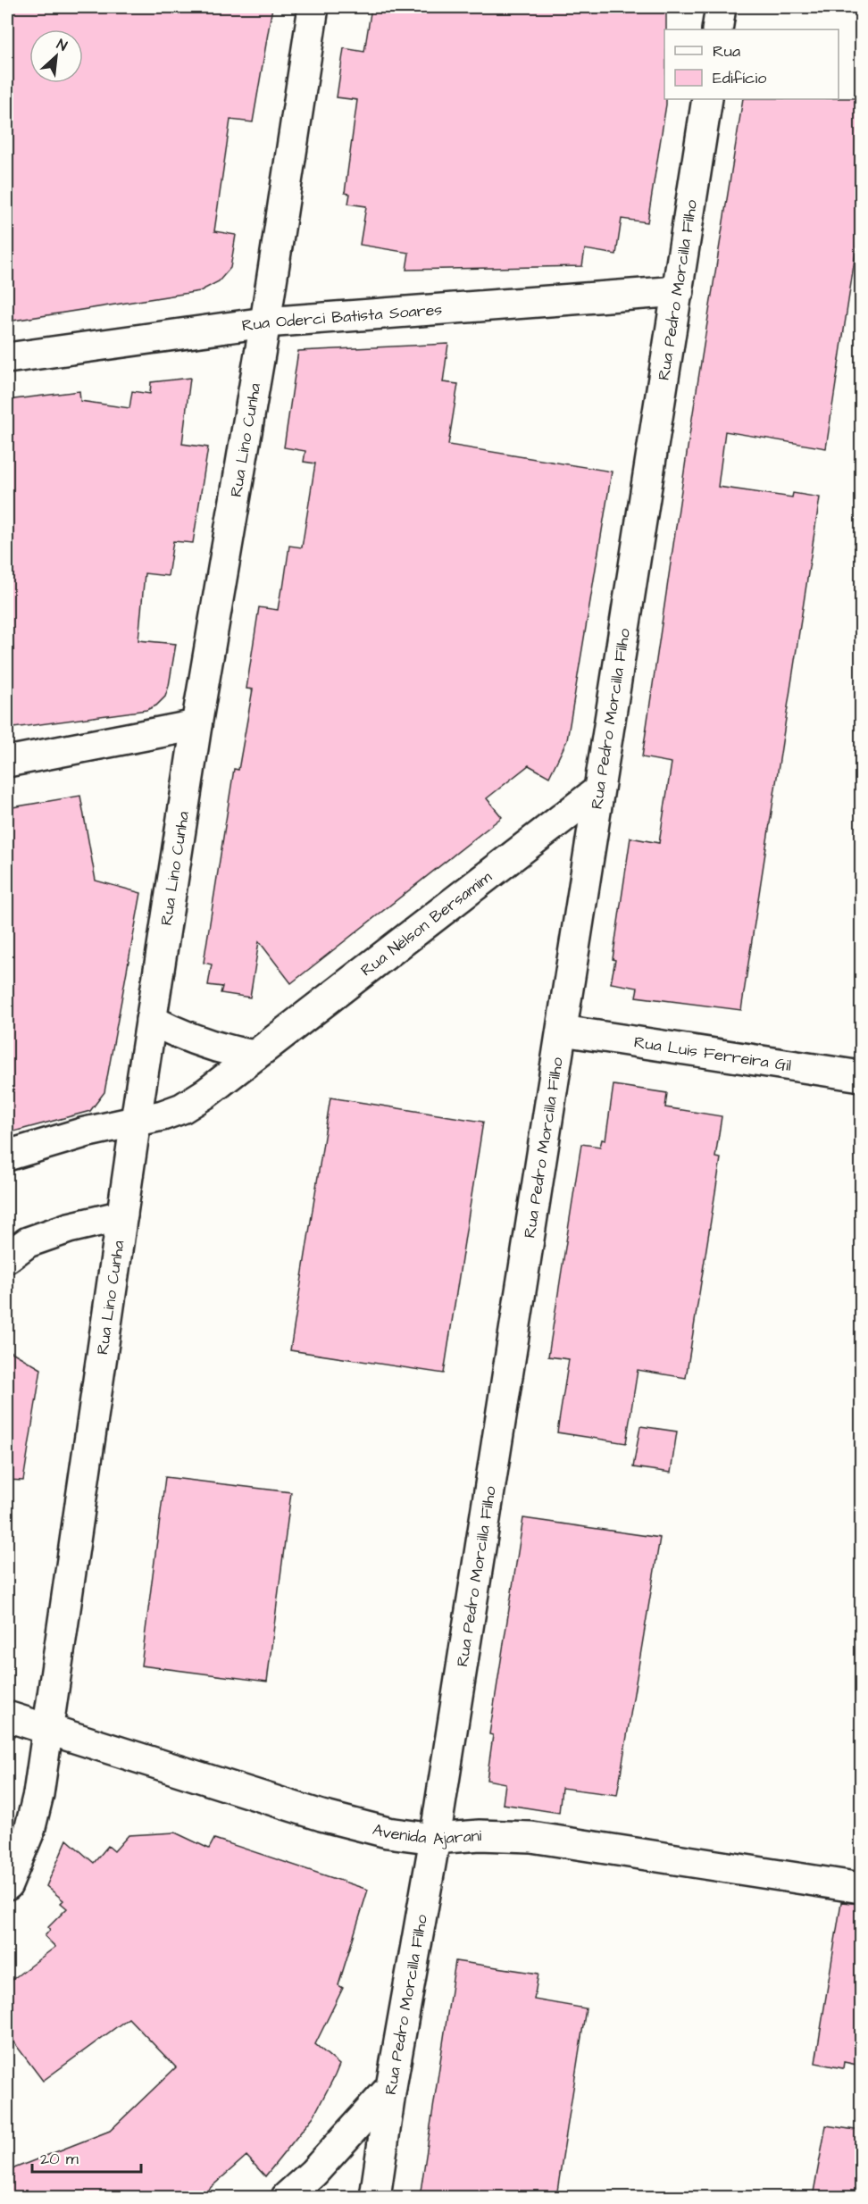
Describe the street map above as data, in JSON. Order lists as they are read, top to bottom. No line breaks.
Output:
{"streets":{"street":["Rua Pedro Morcilla Filho","Rua Oderci Batista Soares","Rua Lino Cunha","Rua Nélson Bersamim","Rua Luis Ferreira Gil","Avenida Ajarani"]},"crossings":[["Rua Pedro Morcilla Filho","Rua Oderci Batista Soares"],["Rua Pedro Morcilla Filho","Rua Nélson Bersamim"],["Rua Pedro Morcilla Filho","Rua Luis Ferreira Gil"],["Rua Pedro Morcilla Filho","Avenida Ajarani"],["Rua Oderci Batista Soares","Rua Lino Cunha"],["Rua Lino Cunha","Rua Nélson Bersamim"],["Rua Lino Cunha","Avenida Ajarani"]],"legend":["Rua","Edifício"],"scale_bar":"20 m","north":"top right"}
